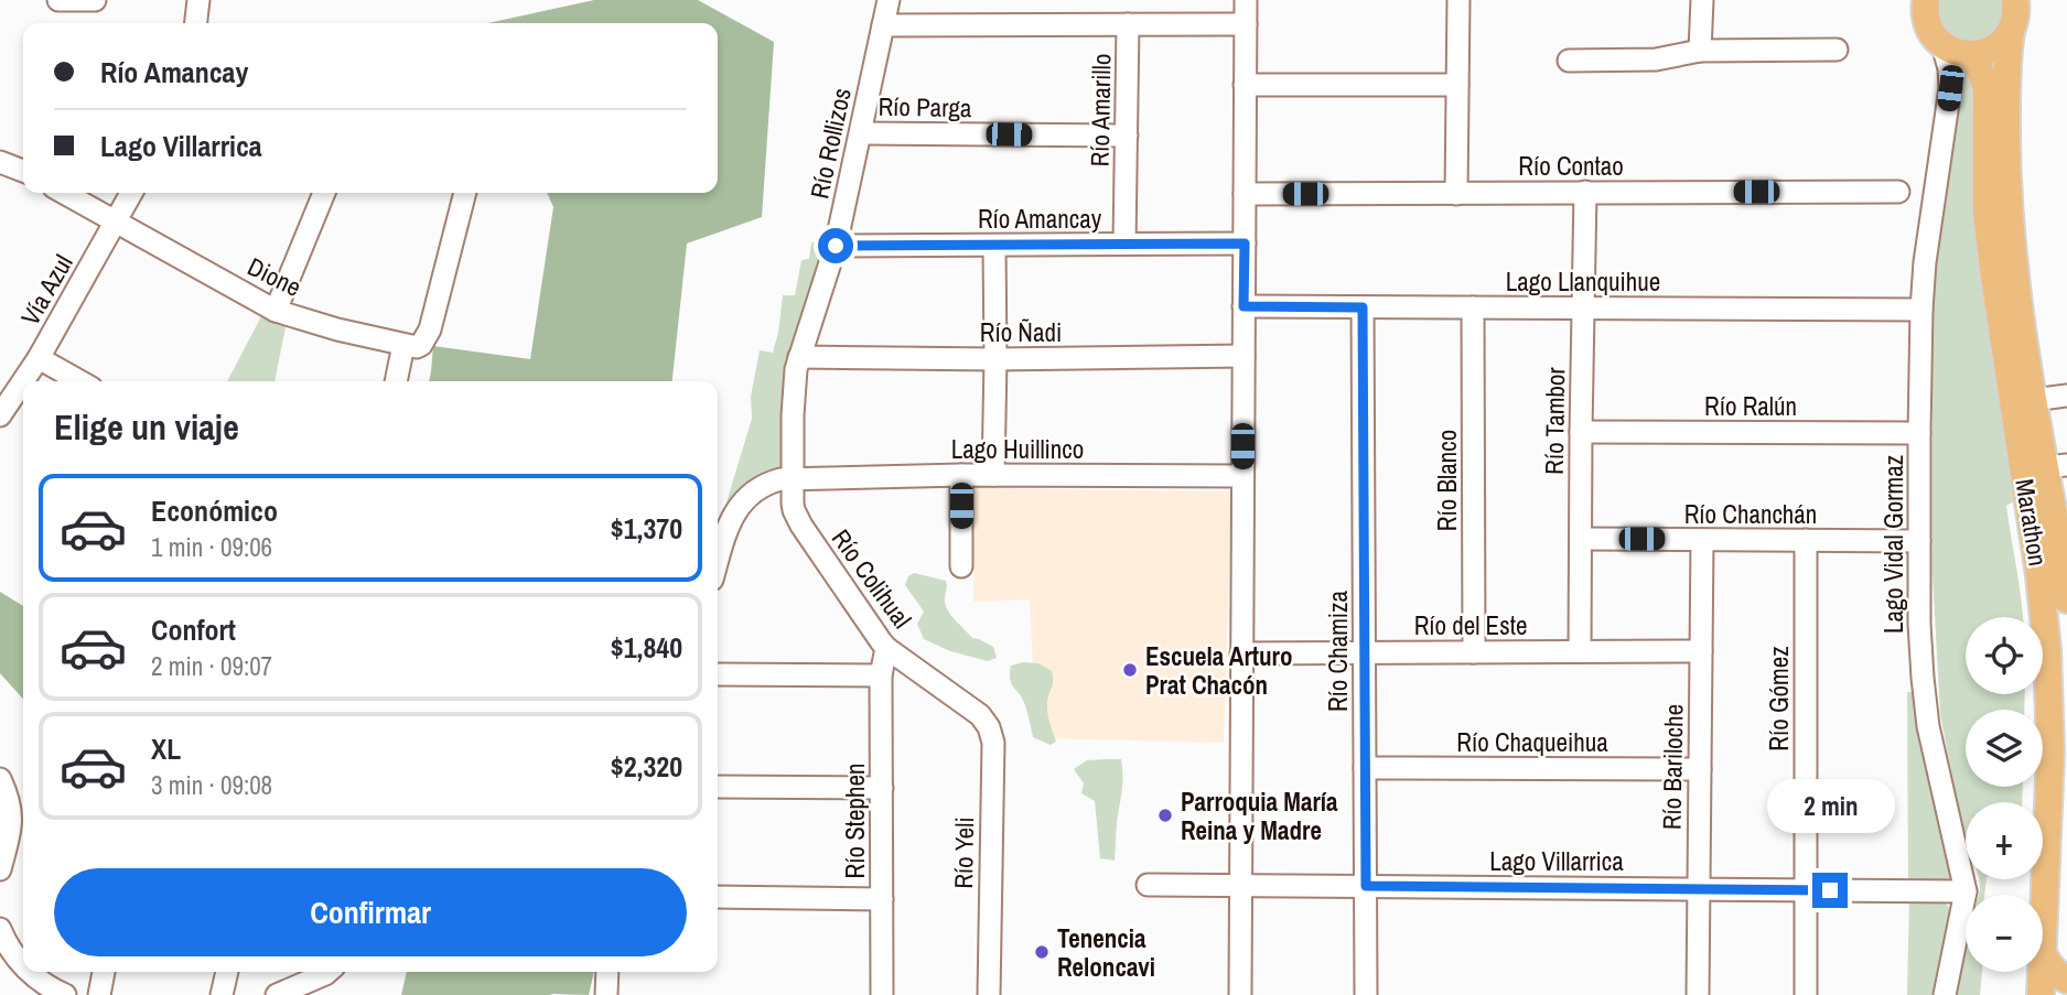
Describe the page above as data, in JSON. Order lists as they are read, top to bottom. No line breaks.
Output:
{"streets":{"main road":["Marathon"],"street":["Río Parga","Río Amarillo","Río Rollizos","Río Contao","Río Amancay","Dione","Lago Llanquihue","Vía Azul","Río Ñadi","Río Ralún","Río Tambor","Lago Huillinco","Río Blanco","Río Chanchán","Lago Vidal Gormaz","Río Colihual","Río del Este","Río Chamiza","Río Gómez","Río Chaqueihua","Río Bariloche","Río Stephen","Río Yeli","Lago Villarrica"]},"crossings":[["Río Parga","Río Amarillo"],["Río Parga","Río Rollizos"],["Río Amarillo","Río Amancay"],["Río Rollizos","Río Amancay"],["Río Rollizos","Río Ñadi"],["Río Rollizos","Lago Huillinco"],["Río Rollizos","Río Colihual"],["Río Contao","Río Tambor"],["Dione","Vía Azul"],["Lago Llanquihue","Río Tambor"],["Lago Llanquihue","Río Blanco"],["Lago Llanquihue","Lago Vidal Gormaz"],["Lago Llanquihue","Río Chamiza"],["Río Ralún","Río Tambor"],["Río Ralún","Lago Vidal Gormaz"],["Río Tambor","Río Chanchán"],["Río Tambor","Río del Este"],["Lago Huillinco","Río Colihual"],["Río Blanco","Río del Este"],["Río Chanchán","Lago Vidal Gormaz"],["Río Chanchán","Río Gómez"],["Río Chanchán","Río Bariloche"],["Marathon","Lago Vidal Gormaz"],["Lago Vidal Gormaz","Lago Villarrica"],["Río Colihual","Río Stephen"],["Río Colihual","Río Yeli"],["Río del Este","Río Chamiza"],["Río del Este","Río Bariloche"],["Río Chamiza","Río Chaqueihua"],["Río Chamiza","Lago Villarrica"],["Río Gómez","Lago Villarrica"],["Río Chaqueihua","Río Bariloche"],["Río Bariloche","Lago Villarrica"]],"places":["Escuela Arturo Prat Chacón","Parroquia María Reina y Madre","Tenencia Reloncavi"],"page":{"banner":["Río Amancay","Lago Villarrica"],"heading":"Elige un viaje","list":[{"name":"Económico","note":"1 min · 09:06","value":"$1,370"},{"name":"Confort","note":"2 min · 09:07","value":"$1,840"},{"name":"XL","note":"3 min · 09:08","value":"$2,320"}],"map_buttons":["+","−"],"bubble":"2 min","buttons":"Confirmar"}}
